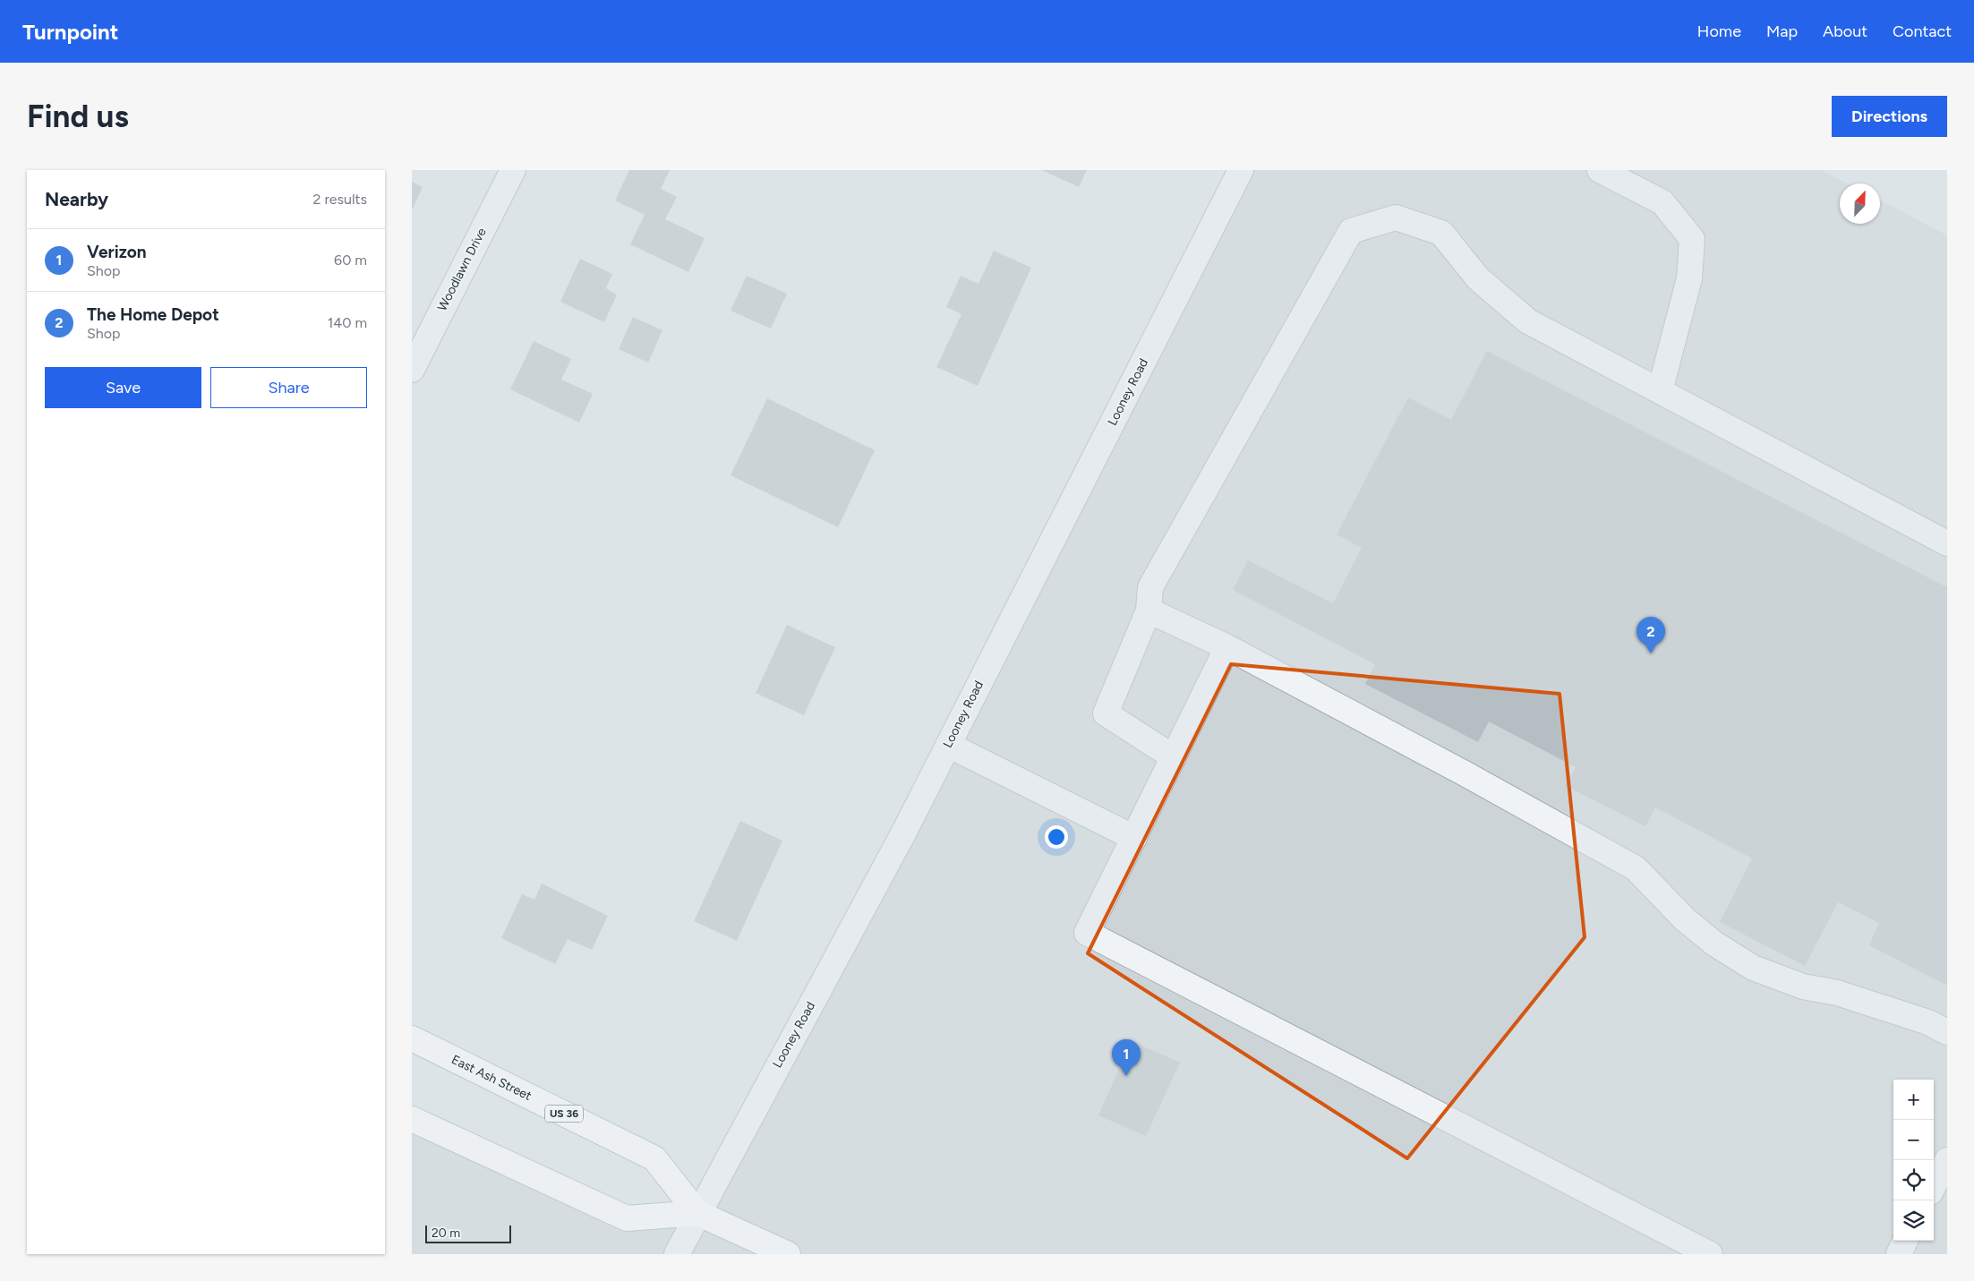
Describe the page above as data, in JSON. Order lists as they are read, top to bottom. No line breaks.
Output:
{"streets":{"main road":["East Ash Street","US 36"],"street":["Woodlawn Drive","Looney Road"]},"crossings":[["Looney Road","East Ash Street"]],"scale_bar":"20 m","north":"top right","page":{"header":"Turnpoint","nav":["Home","Map","About","Contact"],"buttons":["Directions",["Save","Share"]],"title":"Find us","heading":["Nearby","2 results"],"list":[{"mark":"1","name":"Verizon","note":"Shop","value":"60 m"},{"mark":"2","name":"The Home Depot","note":"Shop","value":"140 m"}],"pins":["2","1"],"map_buttons":["+","−"],"scale":"20 m"}}
